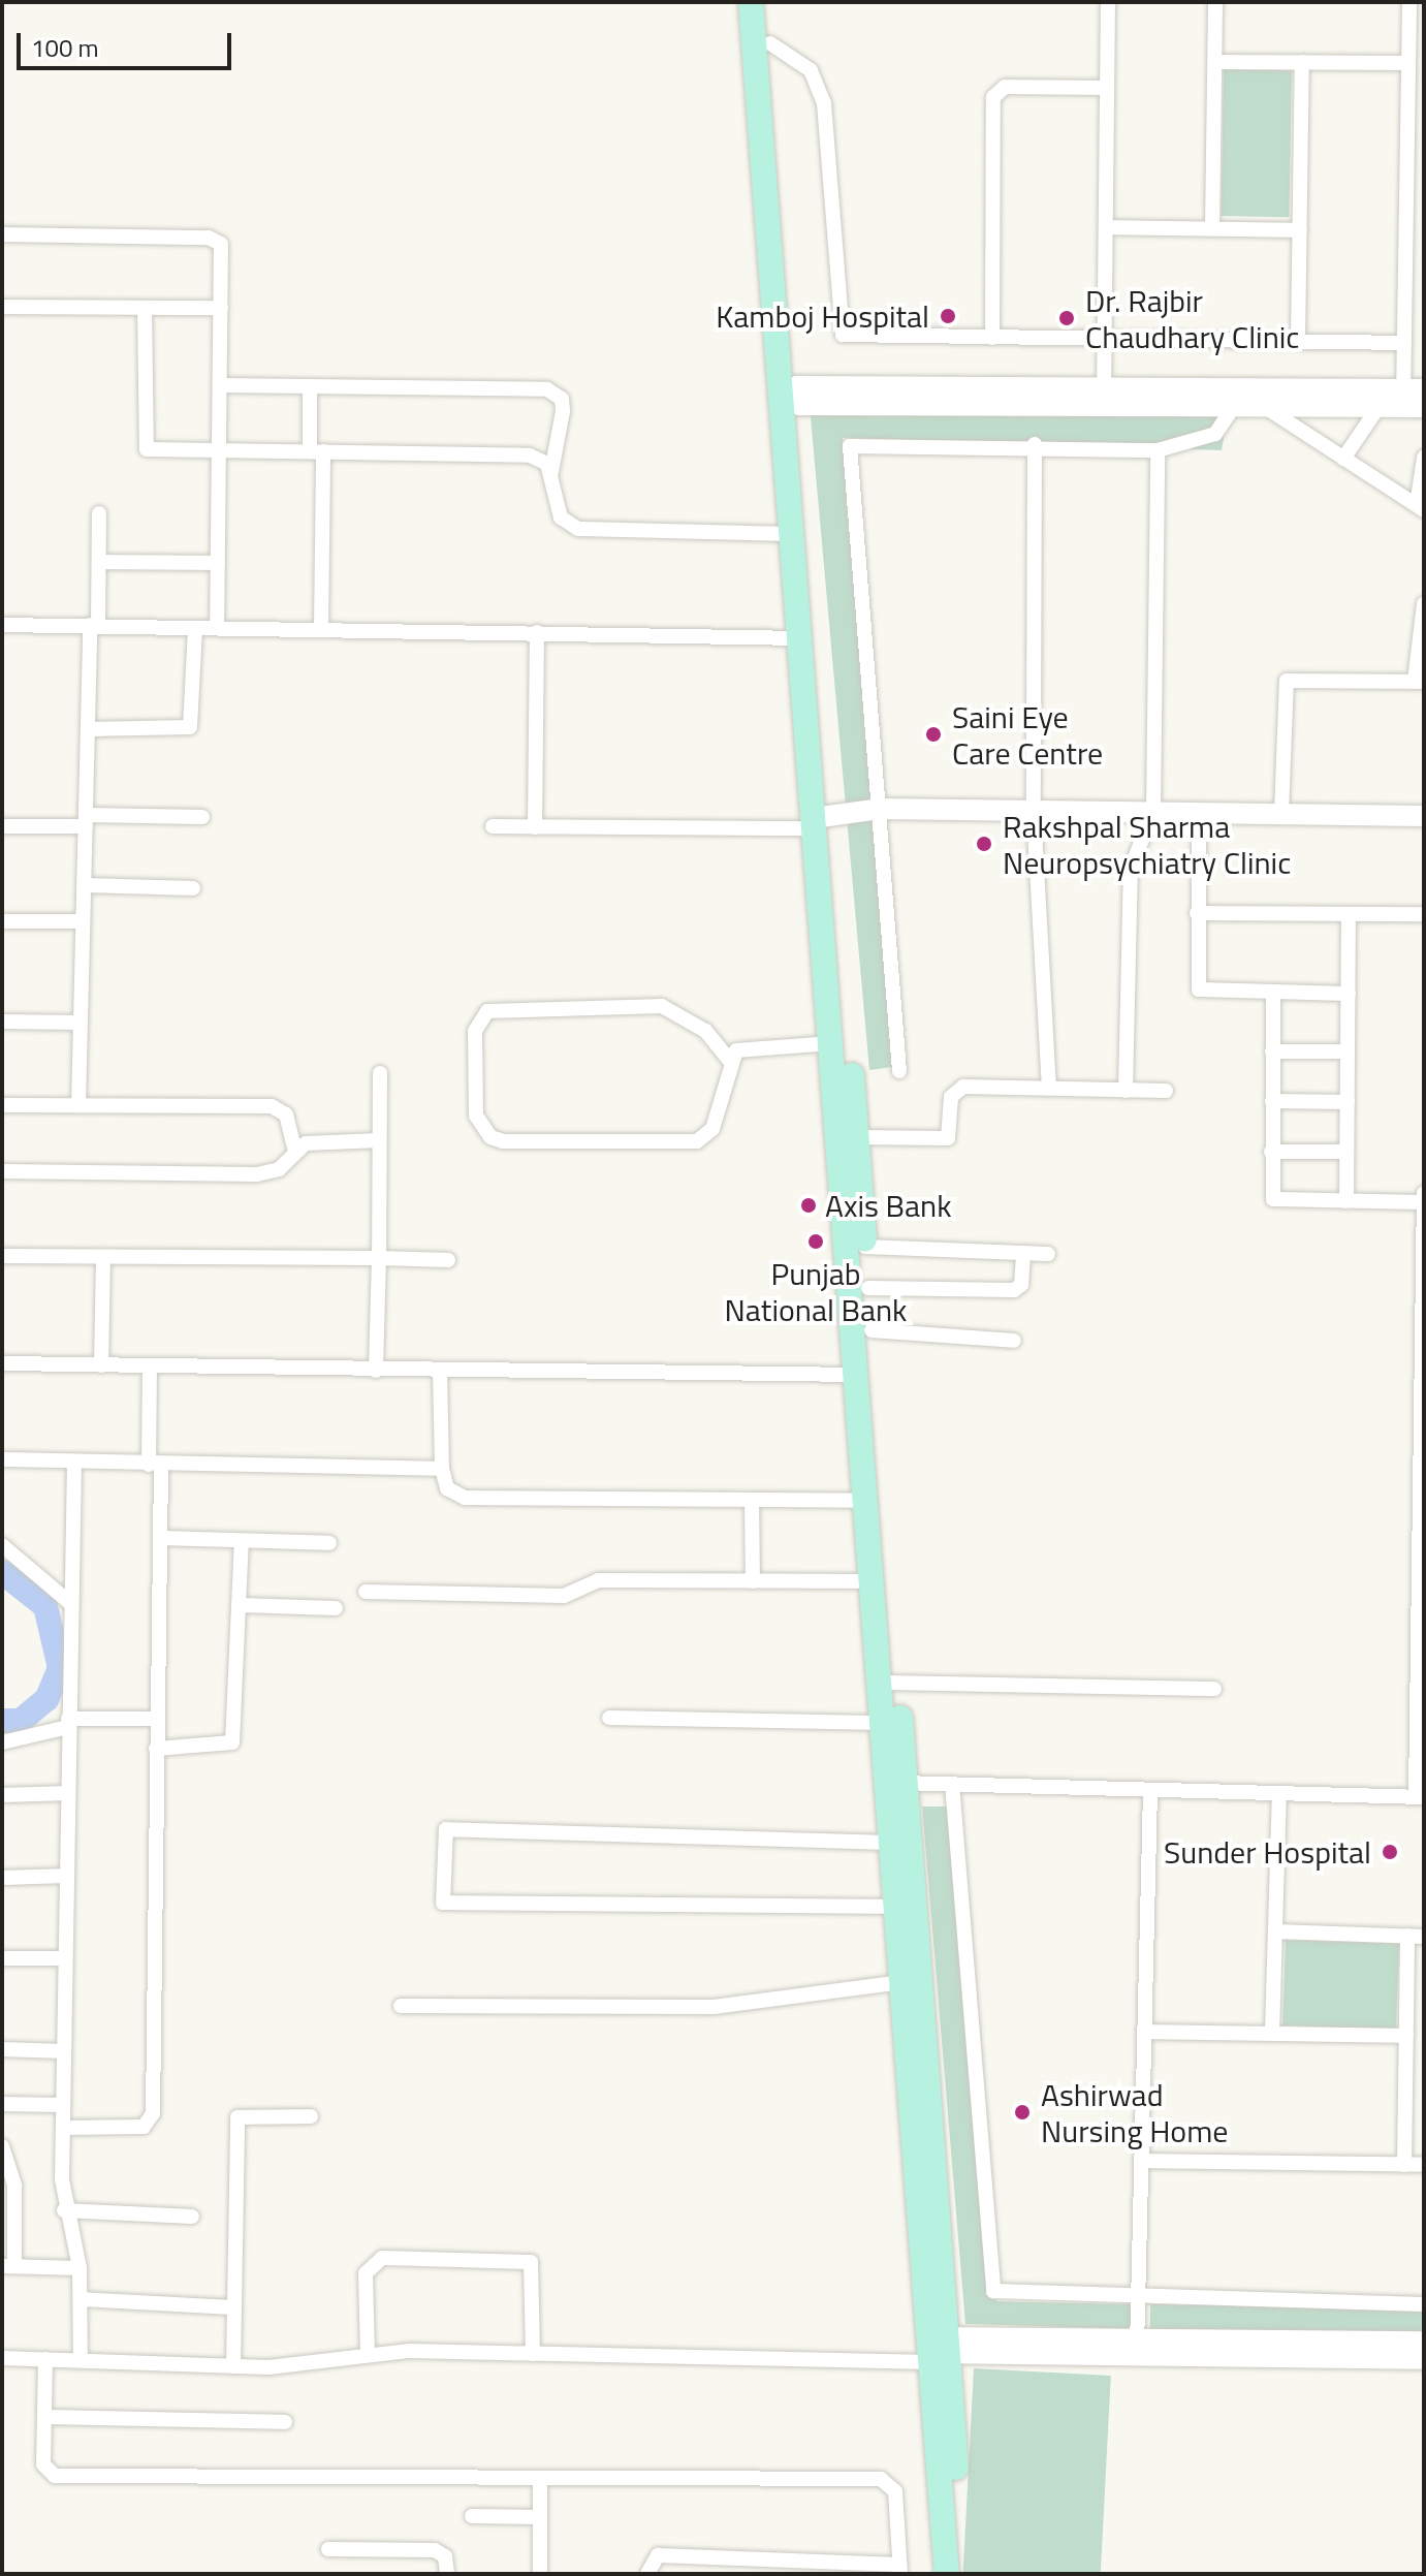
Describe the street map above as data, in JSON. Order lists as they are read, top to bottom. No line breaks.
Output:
{"places":["Kamboj Hospital","Dr. Rajbir Chaudhary Clinic","Saini Eye Care Centre","Rakshpal Sharma Neuropsychiatry Clinic","Axis Bank","Punjab National Bank","Sunder Hospital","Ashirwad Nursing Home"],"scale_bar":"100 m"}
